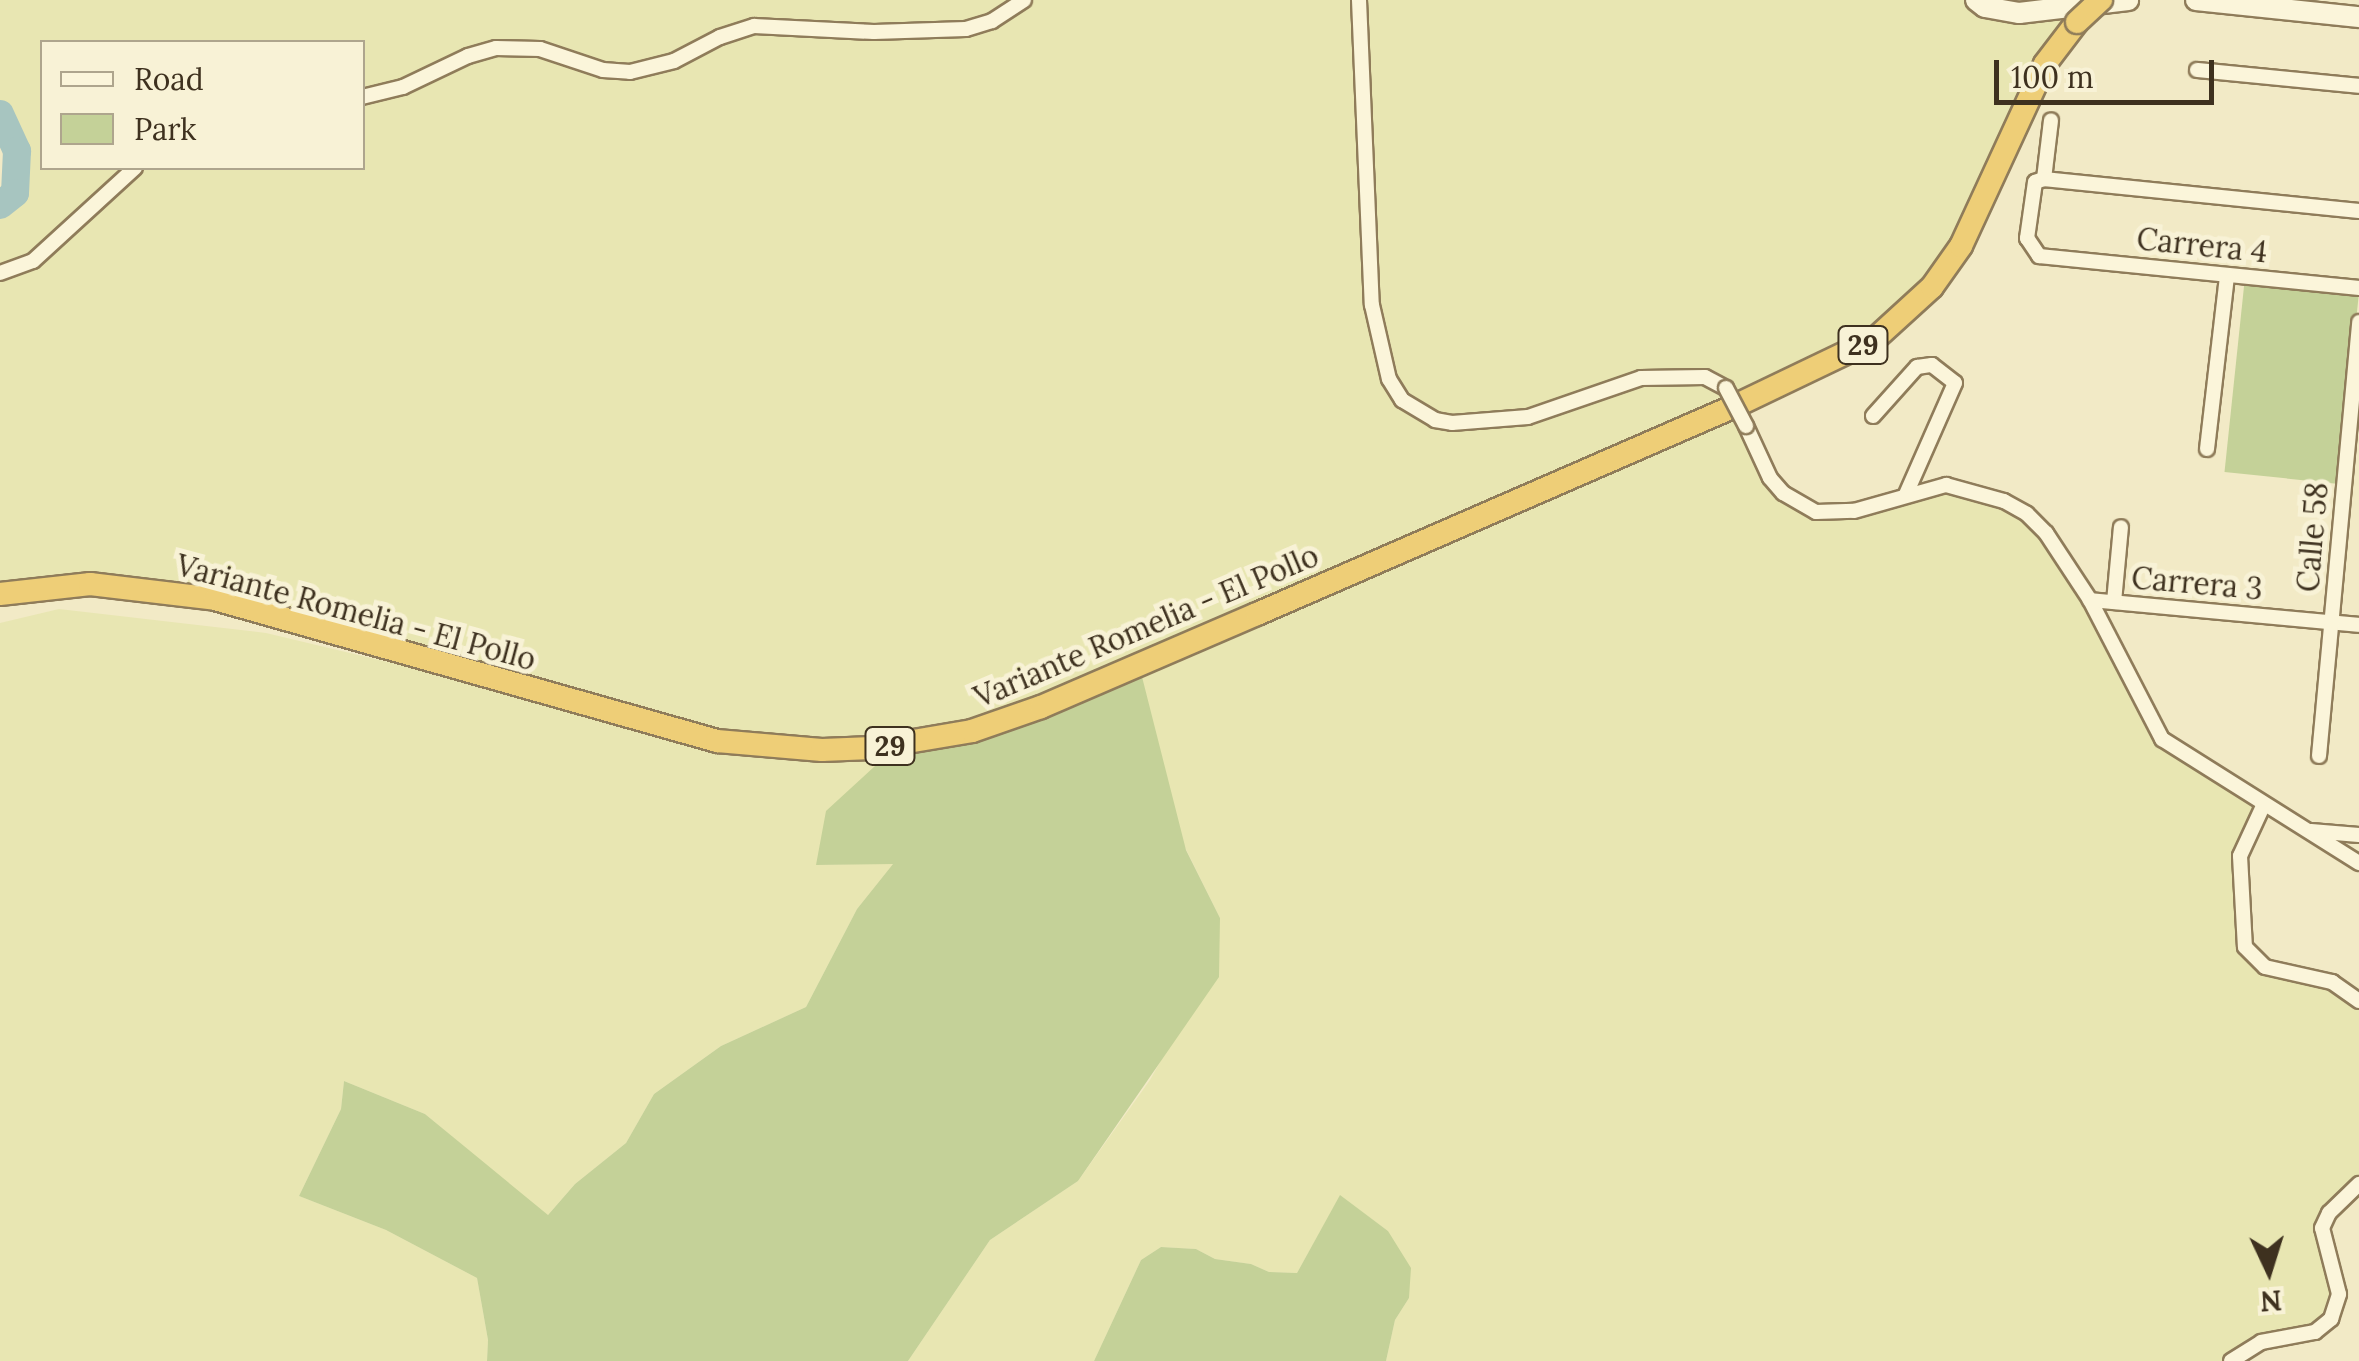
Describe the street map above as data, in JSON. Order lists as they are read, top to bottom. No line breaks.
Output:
{"streets":{"highway":["29","Variante Romelia - El Pollo"],"street":["Carrera 4","Calle 58","Carrera 3"]},"crossings":[["Calle 58","Carrera 3"]],"legend":["Road","Park"],"scale_bar":"100 m","north":"bottom"}
